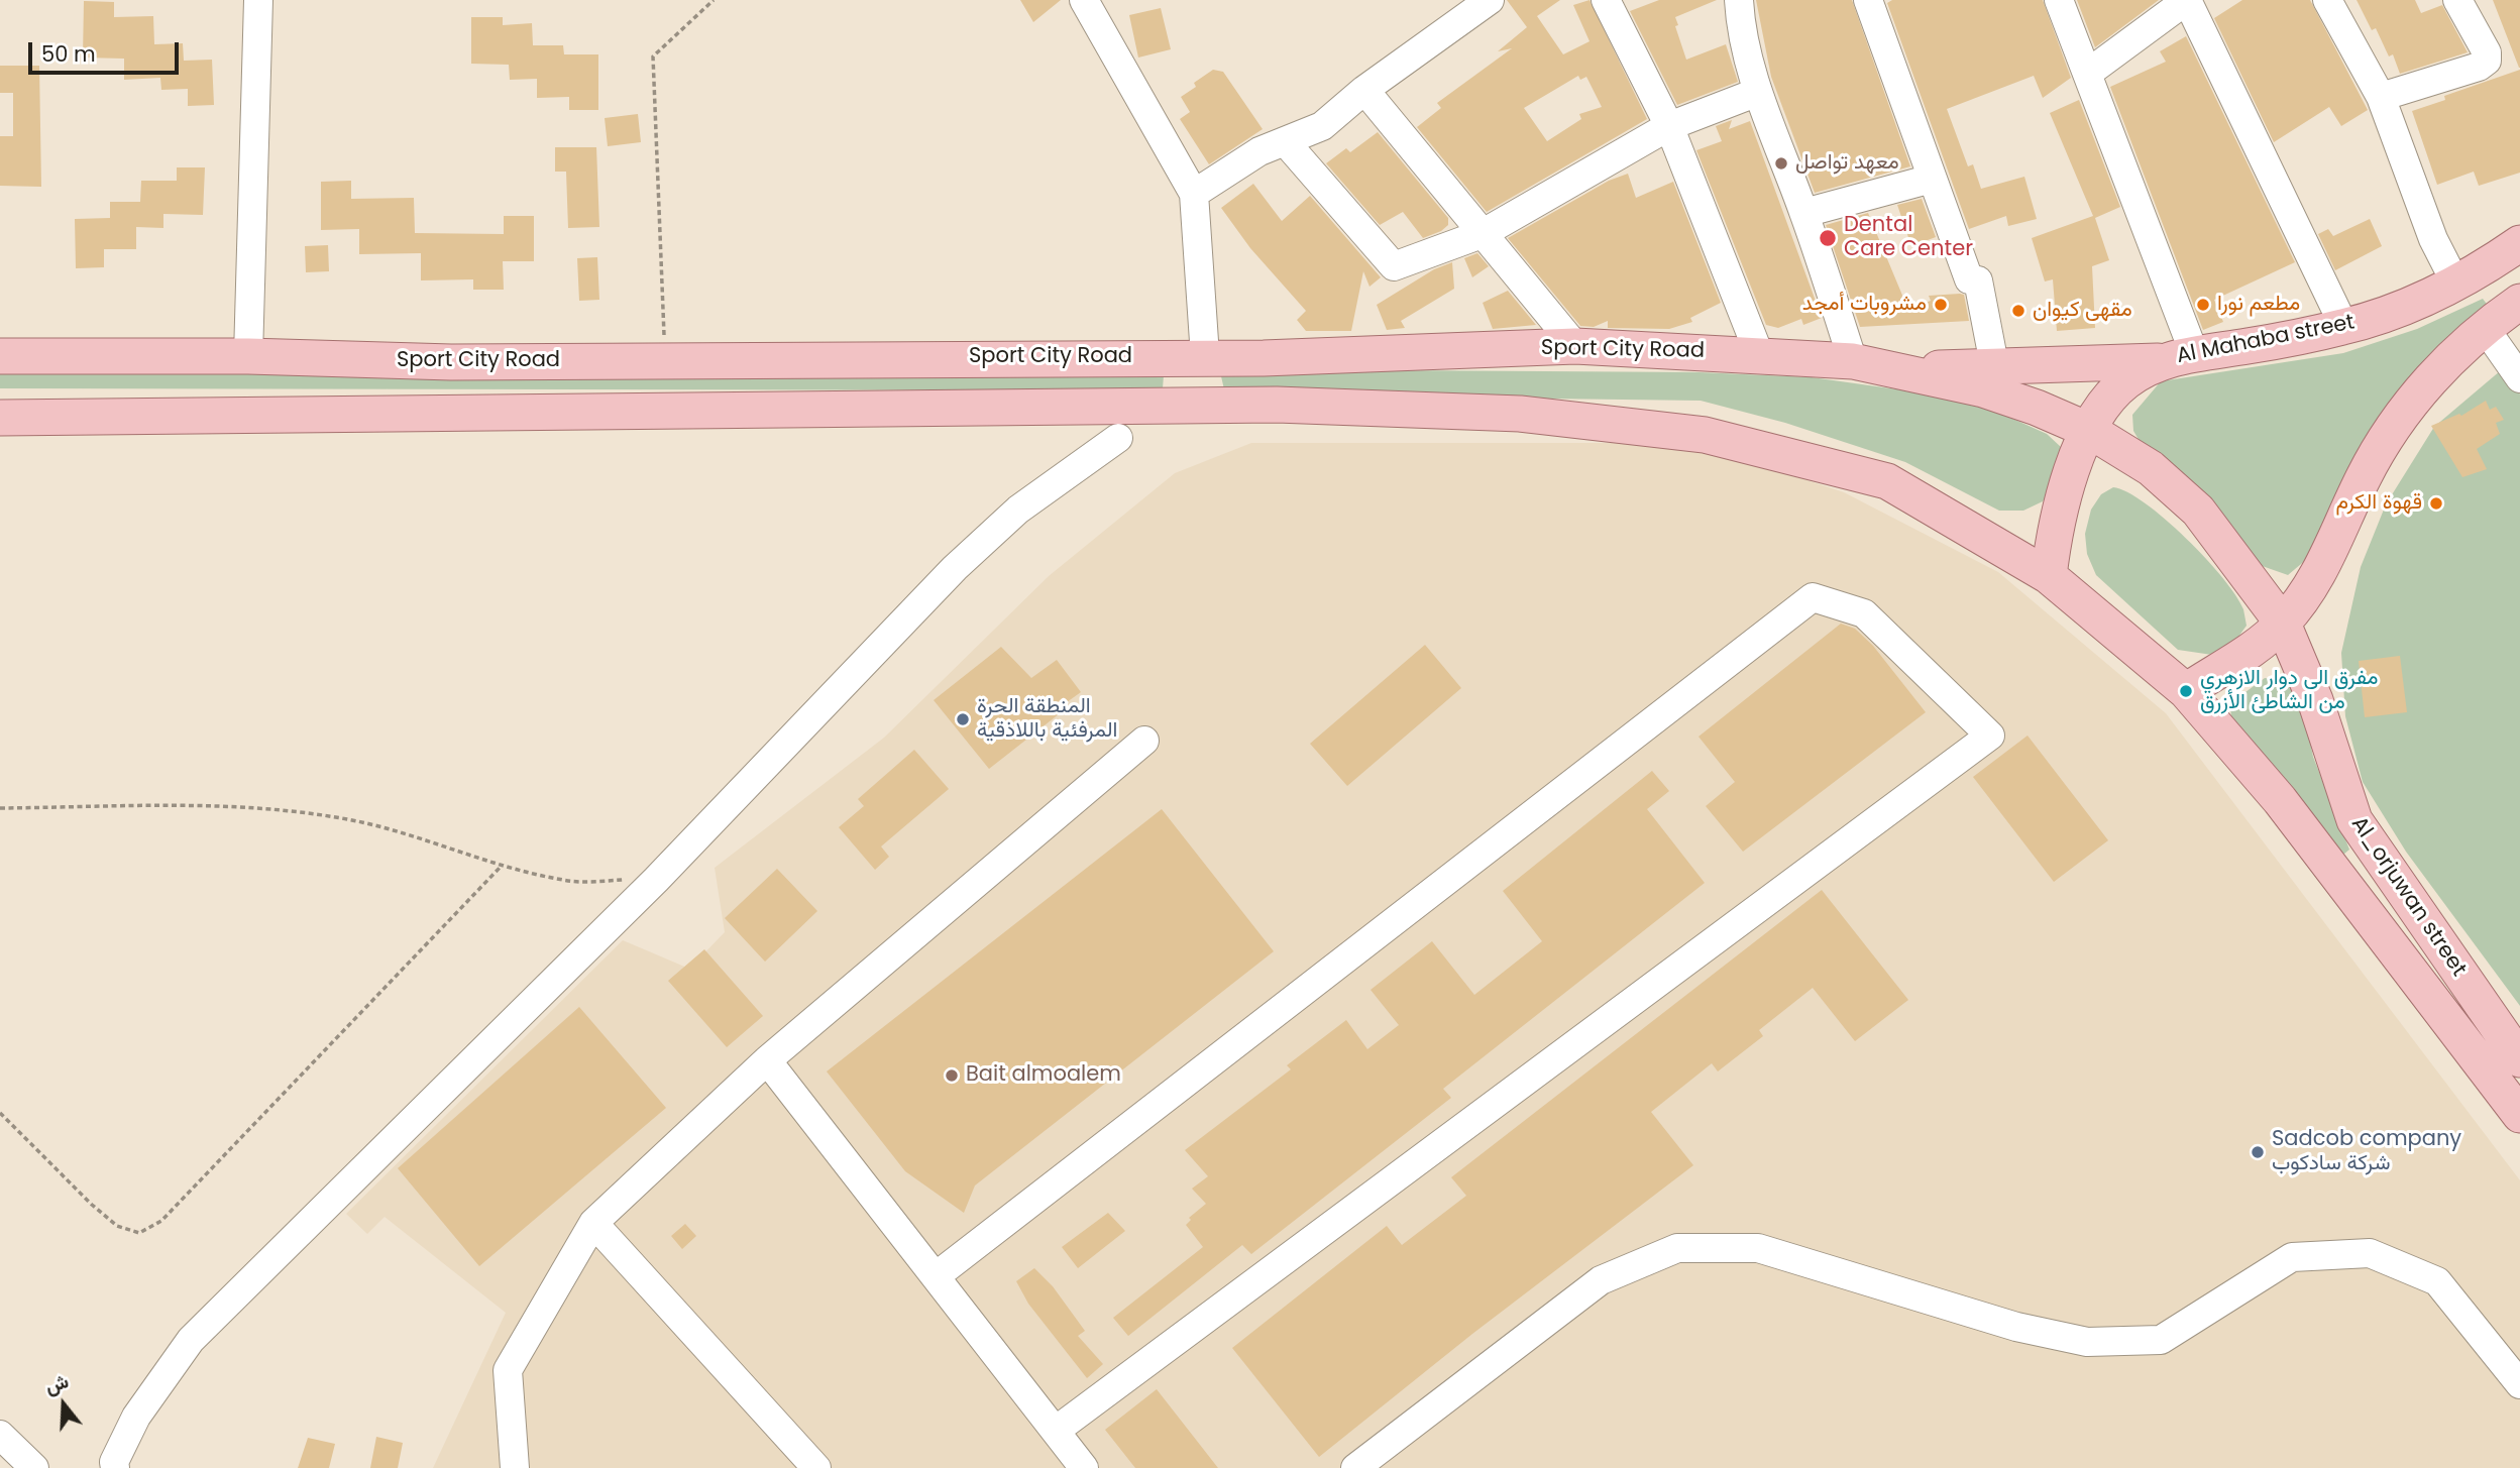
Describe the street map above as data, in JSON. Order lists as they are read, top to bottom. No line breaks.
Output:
{"streets":{"main road":["Al Mahaba street","Sport City Road","Al_orjuwan street"]},"crossings":[["Al Mahaba street","Sport City Road"],["Al Mahaba street","Al_orjuwan street"],["Sport City Road","Al_orjuwan street"]],"places":["معهد تواصل","Dental Care Center","مشروبات أمجد","مطعم نورا","مقهى كيوان","قهوة الكرم","مفرق الى دوار الازهري من الشاطئ الأزرق","المنطقة الحرة المرفئية باللاذقية","Bait almoalem","Sadcob company شركة سادكوب"],"scale_bar":"50 m","north":"top"}
